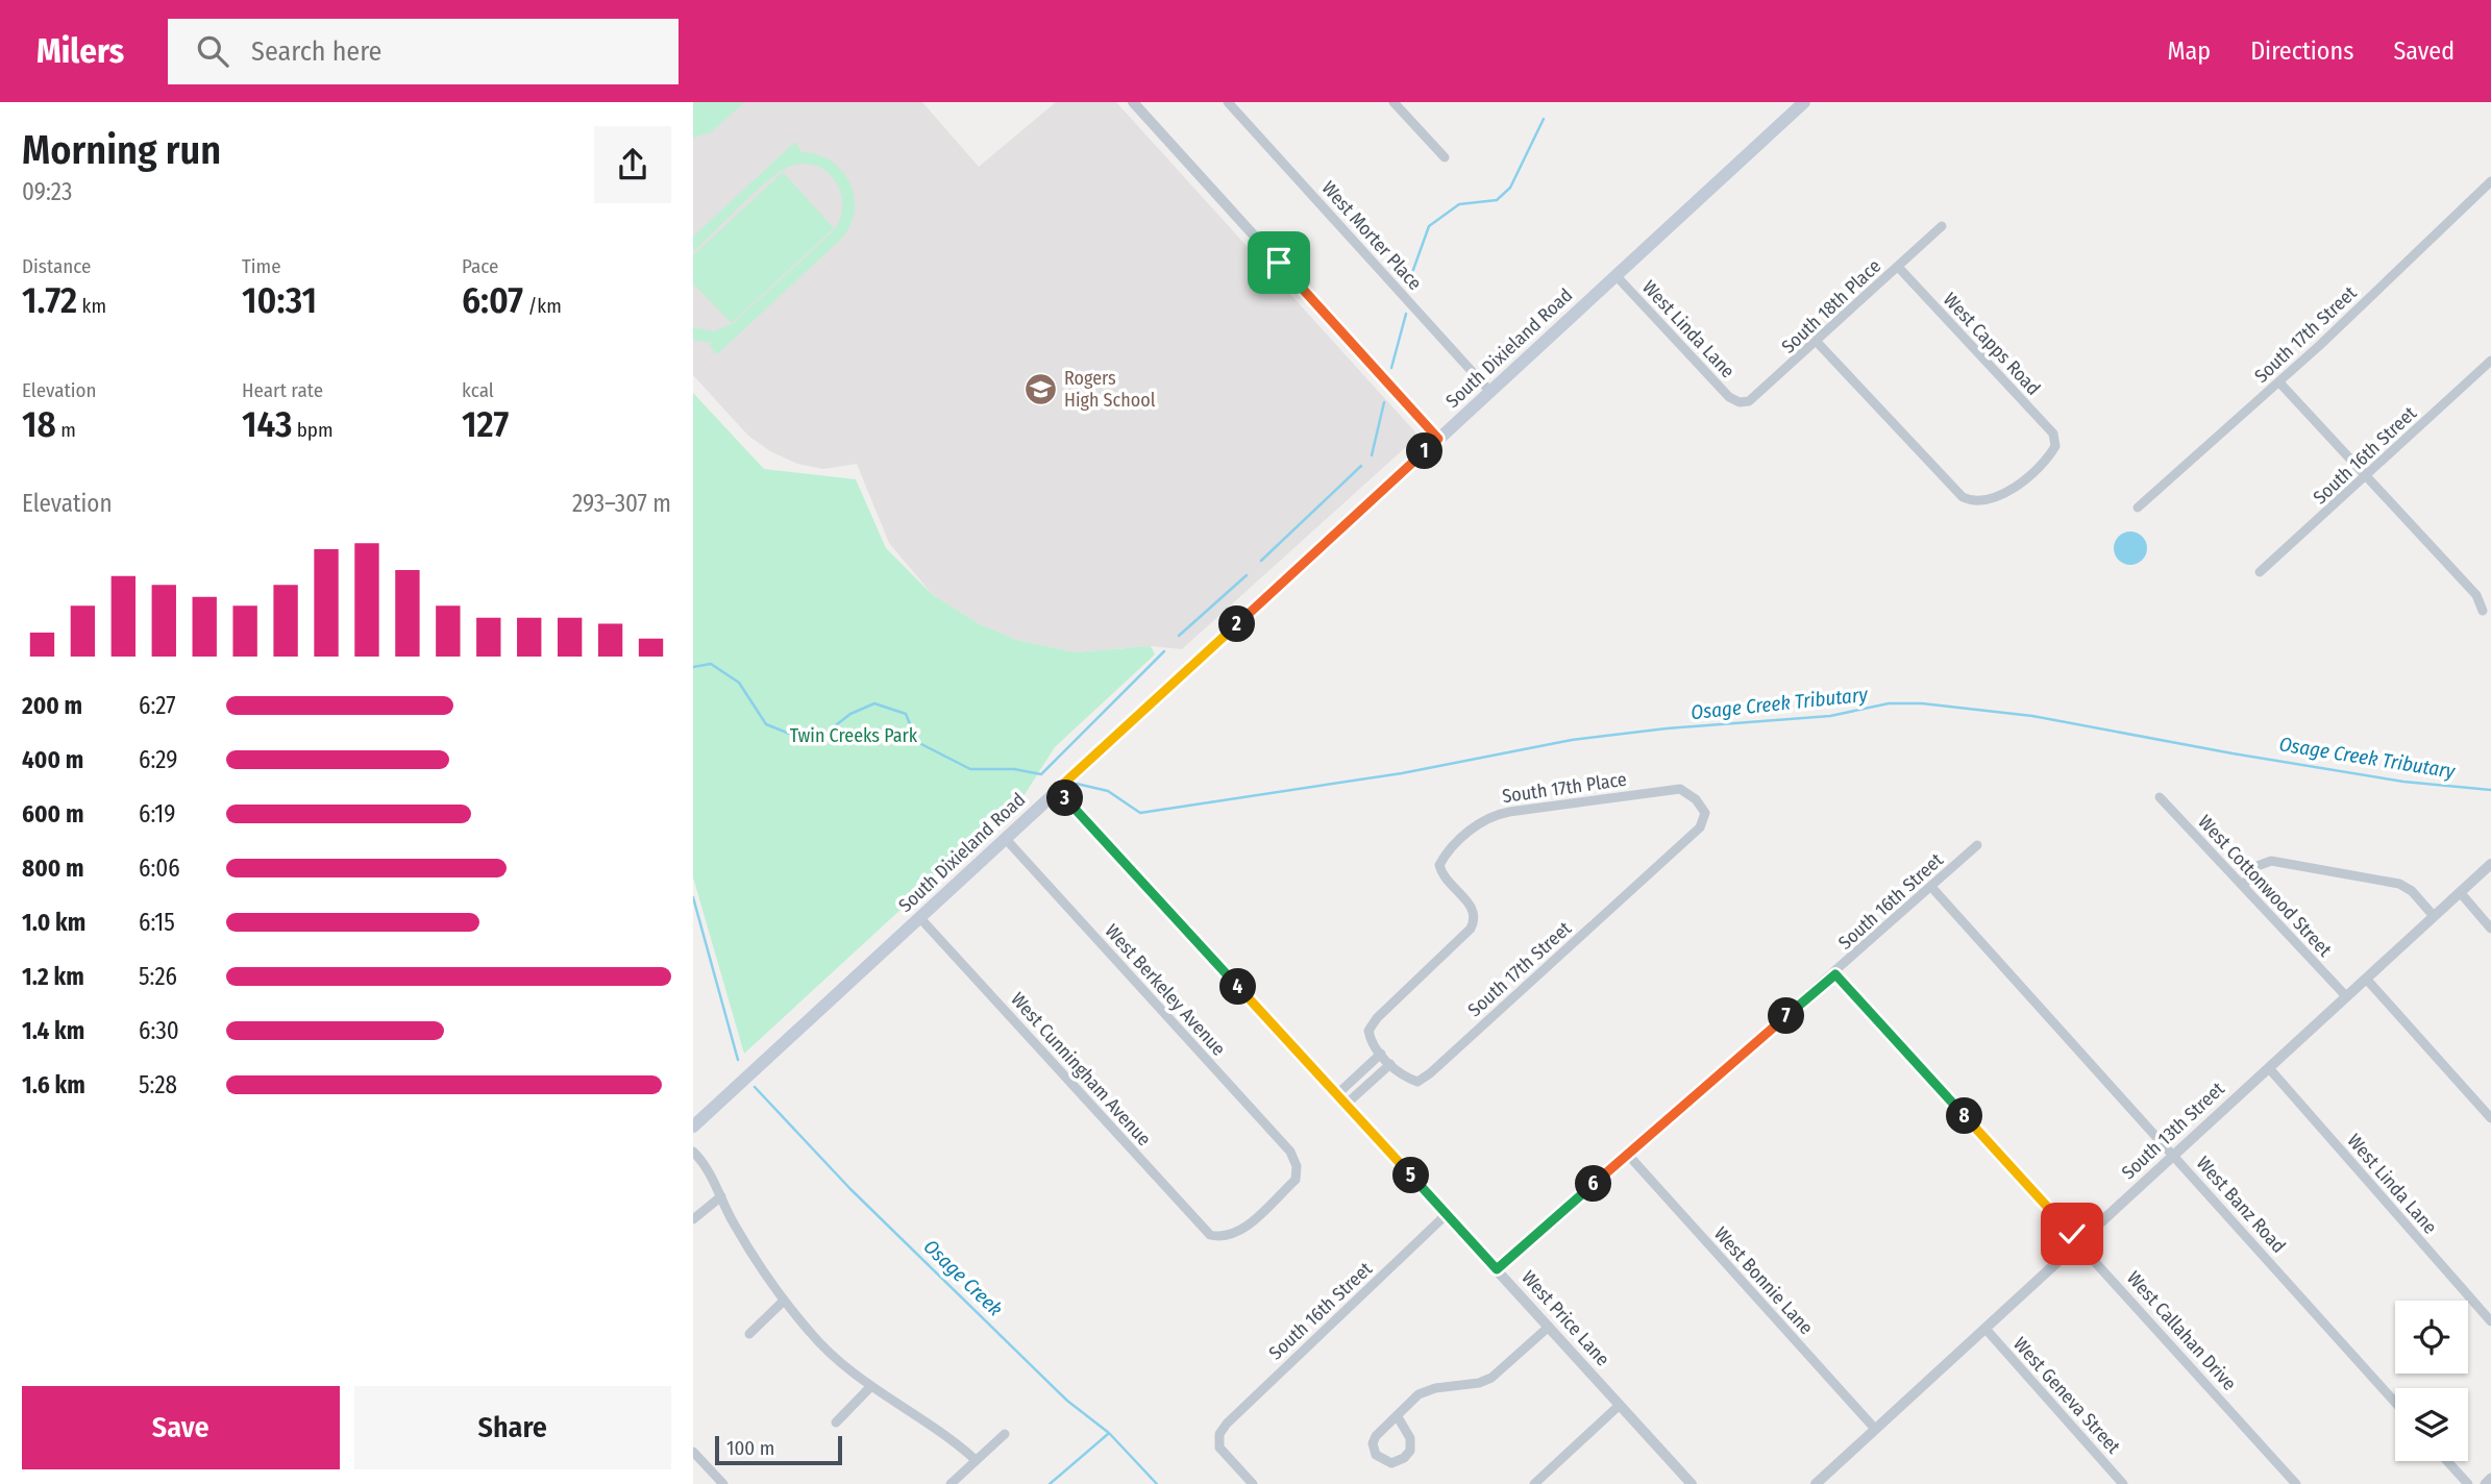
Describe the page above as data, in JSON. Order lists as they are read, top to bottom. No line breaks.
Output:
{"streets":{"main road":["South Dixieland Road"],"street":["West Morter Place","South 18th Place","West Linda Lane","South 17th Street","West Capps Road","South 16th Street","South 17th Place","West Cottonwood Street","West Berkeley Avenue","West Cunningham Avenue","South 13th Street","West Banz Road","West Bonnie Lane","West Price Lane","West Callahan Drive","West Geneva Street"]},"crossings":[["West Morter Place","South Dixieland Road"],["South 18th Place","West Linda Lane"],["South 18th Place","West Capps Road"],["West Linda Lane","South Dixieland Road"],["West Linda Lane","South 13th Street"],["South 17th Street","South 17th Place"],["South Dixieland Road","West Berkeley Avenue"],["South Dixieland Road","West Cunningham Avenue"],["South Dixieland Road","West Price Lane"],["South 16th Street","West Banz Road"],["South 16th Street","West Bonnie Lane"],["South 16th Street","West Price Lane"],["South 16th Street","West Callahan Drive"],["West Cottonwood Street","South 13th Street"],["West Berkeley Avenue","West Cunningham Avenue"],["South 13th Street","West Banz Road"],["South 13th Street","West Bonnie Lane"],["South 13th Street","West Callahan Drive"],["South 13th Street","West Geneva Street"]],"water":["Osage Creek Tributary","Osage Creek"],"parks":["Twin Creeks Park"],"places":{"school or university":["Rogers High School"]},"scale_bar":"100 m","page":{"header":"Milers","search":"Search here","nav":["Map","Directions","Saved"],"heading":["Morning run","09:23"],"stats":[["Distance","1.72 km"],["Time","10:31"],["Pace","6:07 /km"],["Elevation","18 m"],["Heart rate","143 bpm"],["kcal","127"]],"pins":["1","2","3","4","7","8","5","6"],"chart":["Elevation","293–307 m"],"list":[{"name":"200 m","note":"6:27"},{"name":"400 m","note":"6:29"},{"name":"600 m","note":"6:19"},{"name":"800 m","note":"6:06"},{"name":"1.0 km","note":"6:15"},{"name":"1.2 km","note":"5:26"},{"name":"1.4 km","note":"6:30"},{"name":"1.6 km","note":"5:28"}],"buttons":["Save","Share"],"scale":"100 m"}}
